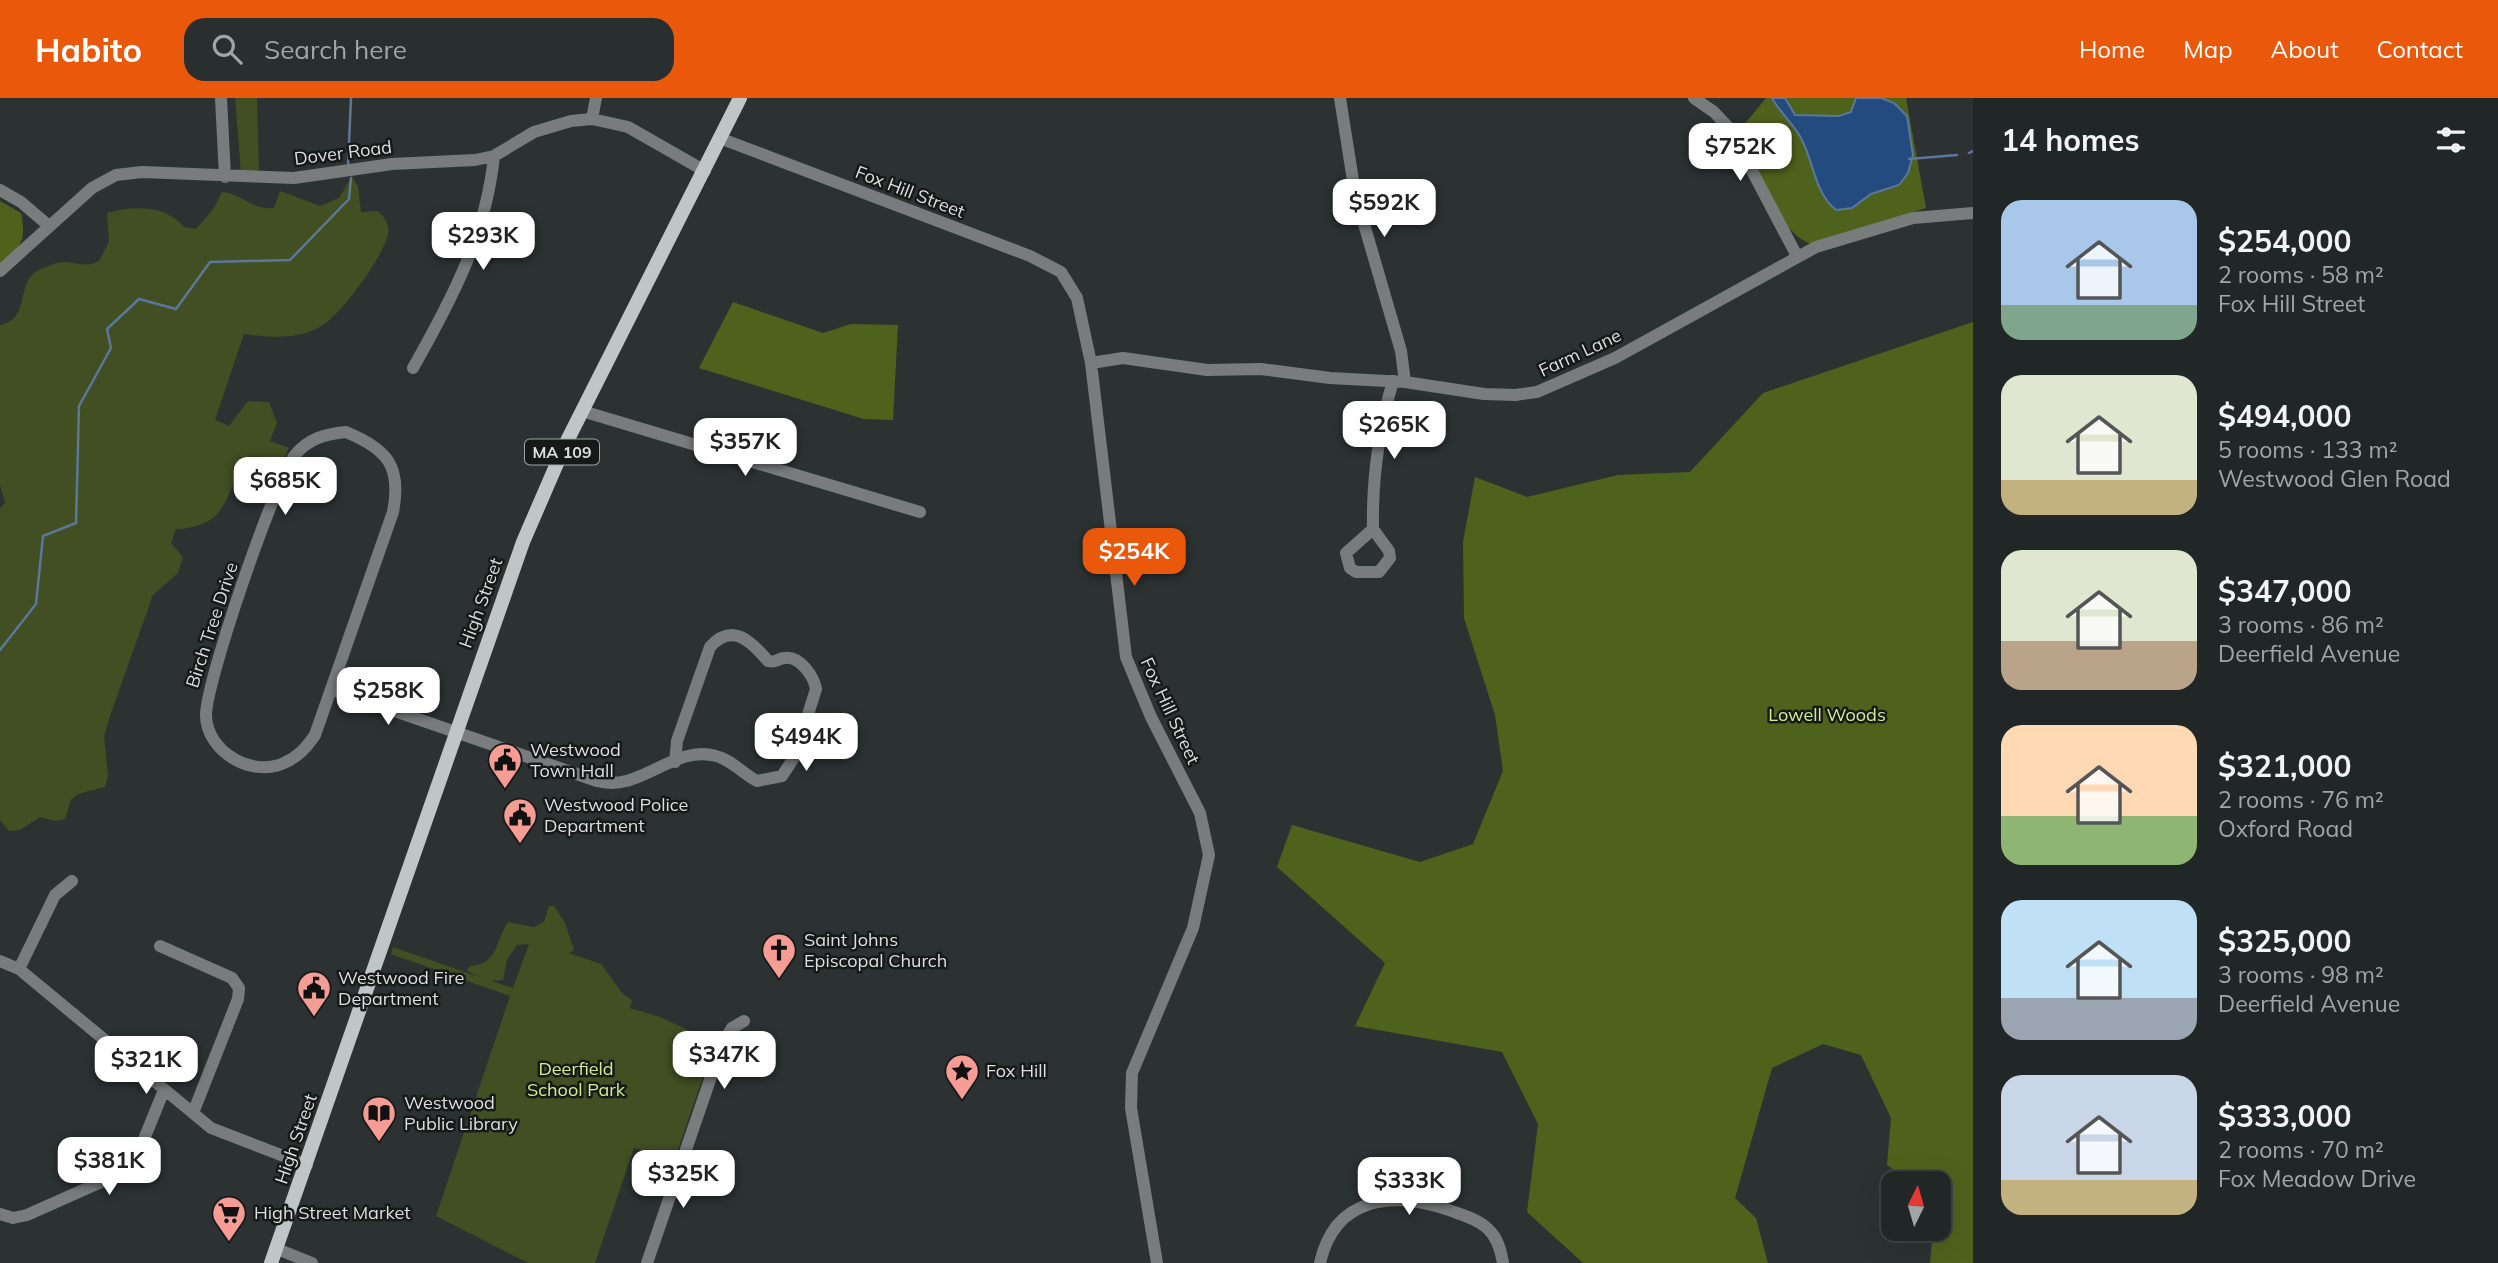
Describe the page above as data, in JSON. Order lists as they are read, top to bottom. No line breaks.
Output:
{"streets":{"main road":["MA 109","High Street"],"street":["Dover Road","Fox Hill Street","Farm Lane","Birch Tree Drive"]},"crossings":[["Dover Road","High Street"],["Fox Hill Street","Farm Lane"],["Fox Hill Street","High Street"]],"parks":["Lowell Woods","Deerfield School Park"],"places":{"public building":["Westwood Town Hall","Westwood Police Department","Westwood Fire Department"],"church":["Saint Johns Episcopal Church"],"place":["Fox Hill"],"library":["Westwood Public Library"],"supermarket":["High Street Market"]},"north":"top","page":{"header":"Habito","search":"Search here","nav":["Home","Map","About","Contact"],"heading":"14 homes","price":["$752K","$592K","$293K","$265K","$357K","$685K","$254K","$258K","$494K","$347K","$321K","$381K","$325K","$333K"],"list":[{"name":"$254,000","note":"2 rooms · 58 m² · Fox Hill Street"},{"name":"$494,000","note":"5 rooms · 133 m² · Westwood Glen Road"},{"name":"$347,000","note":"3 rooms · 86 m² · Deerfield Avenue"},{"name":"$321,000","note":"2 rooms · 76 m² · Oxford Road"},{"name":"$325,000","note":"3 rooms · 98 m² · Deerfield Avenue"},{"name":"$333,000","note":"2 rooms · 70 m² · Fox Meadow Drive"}]}}
